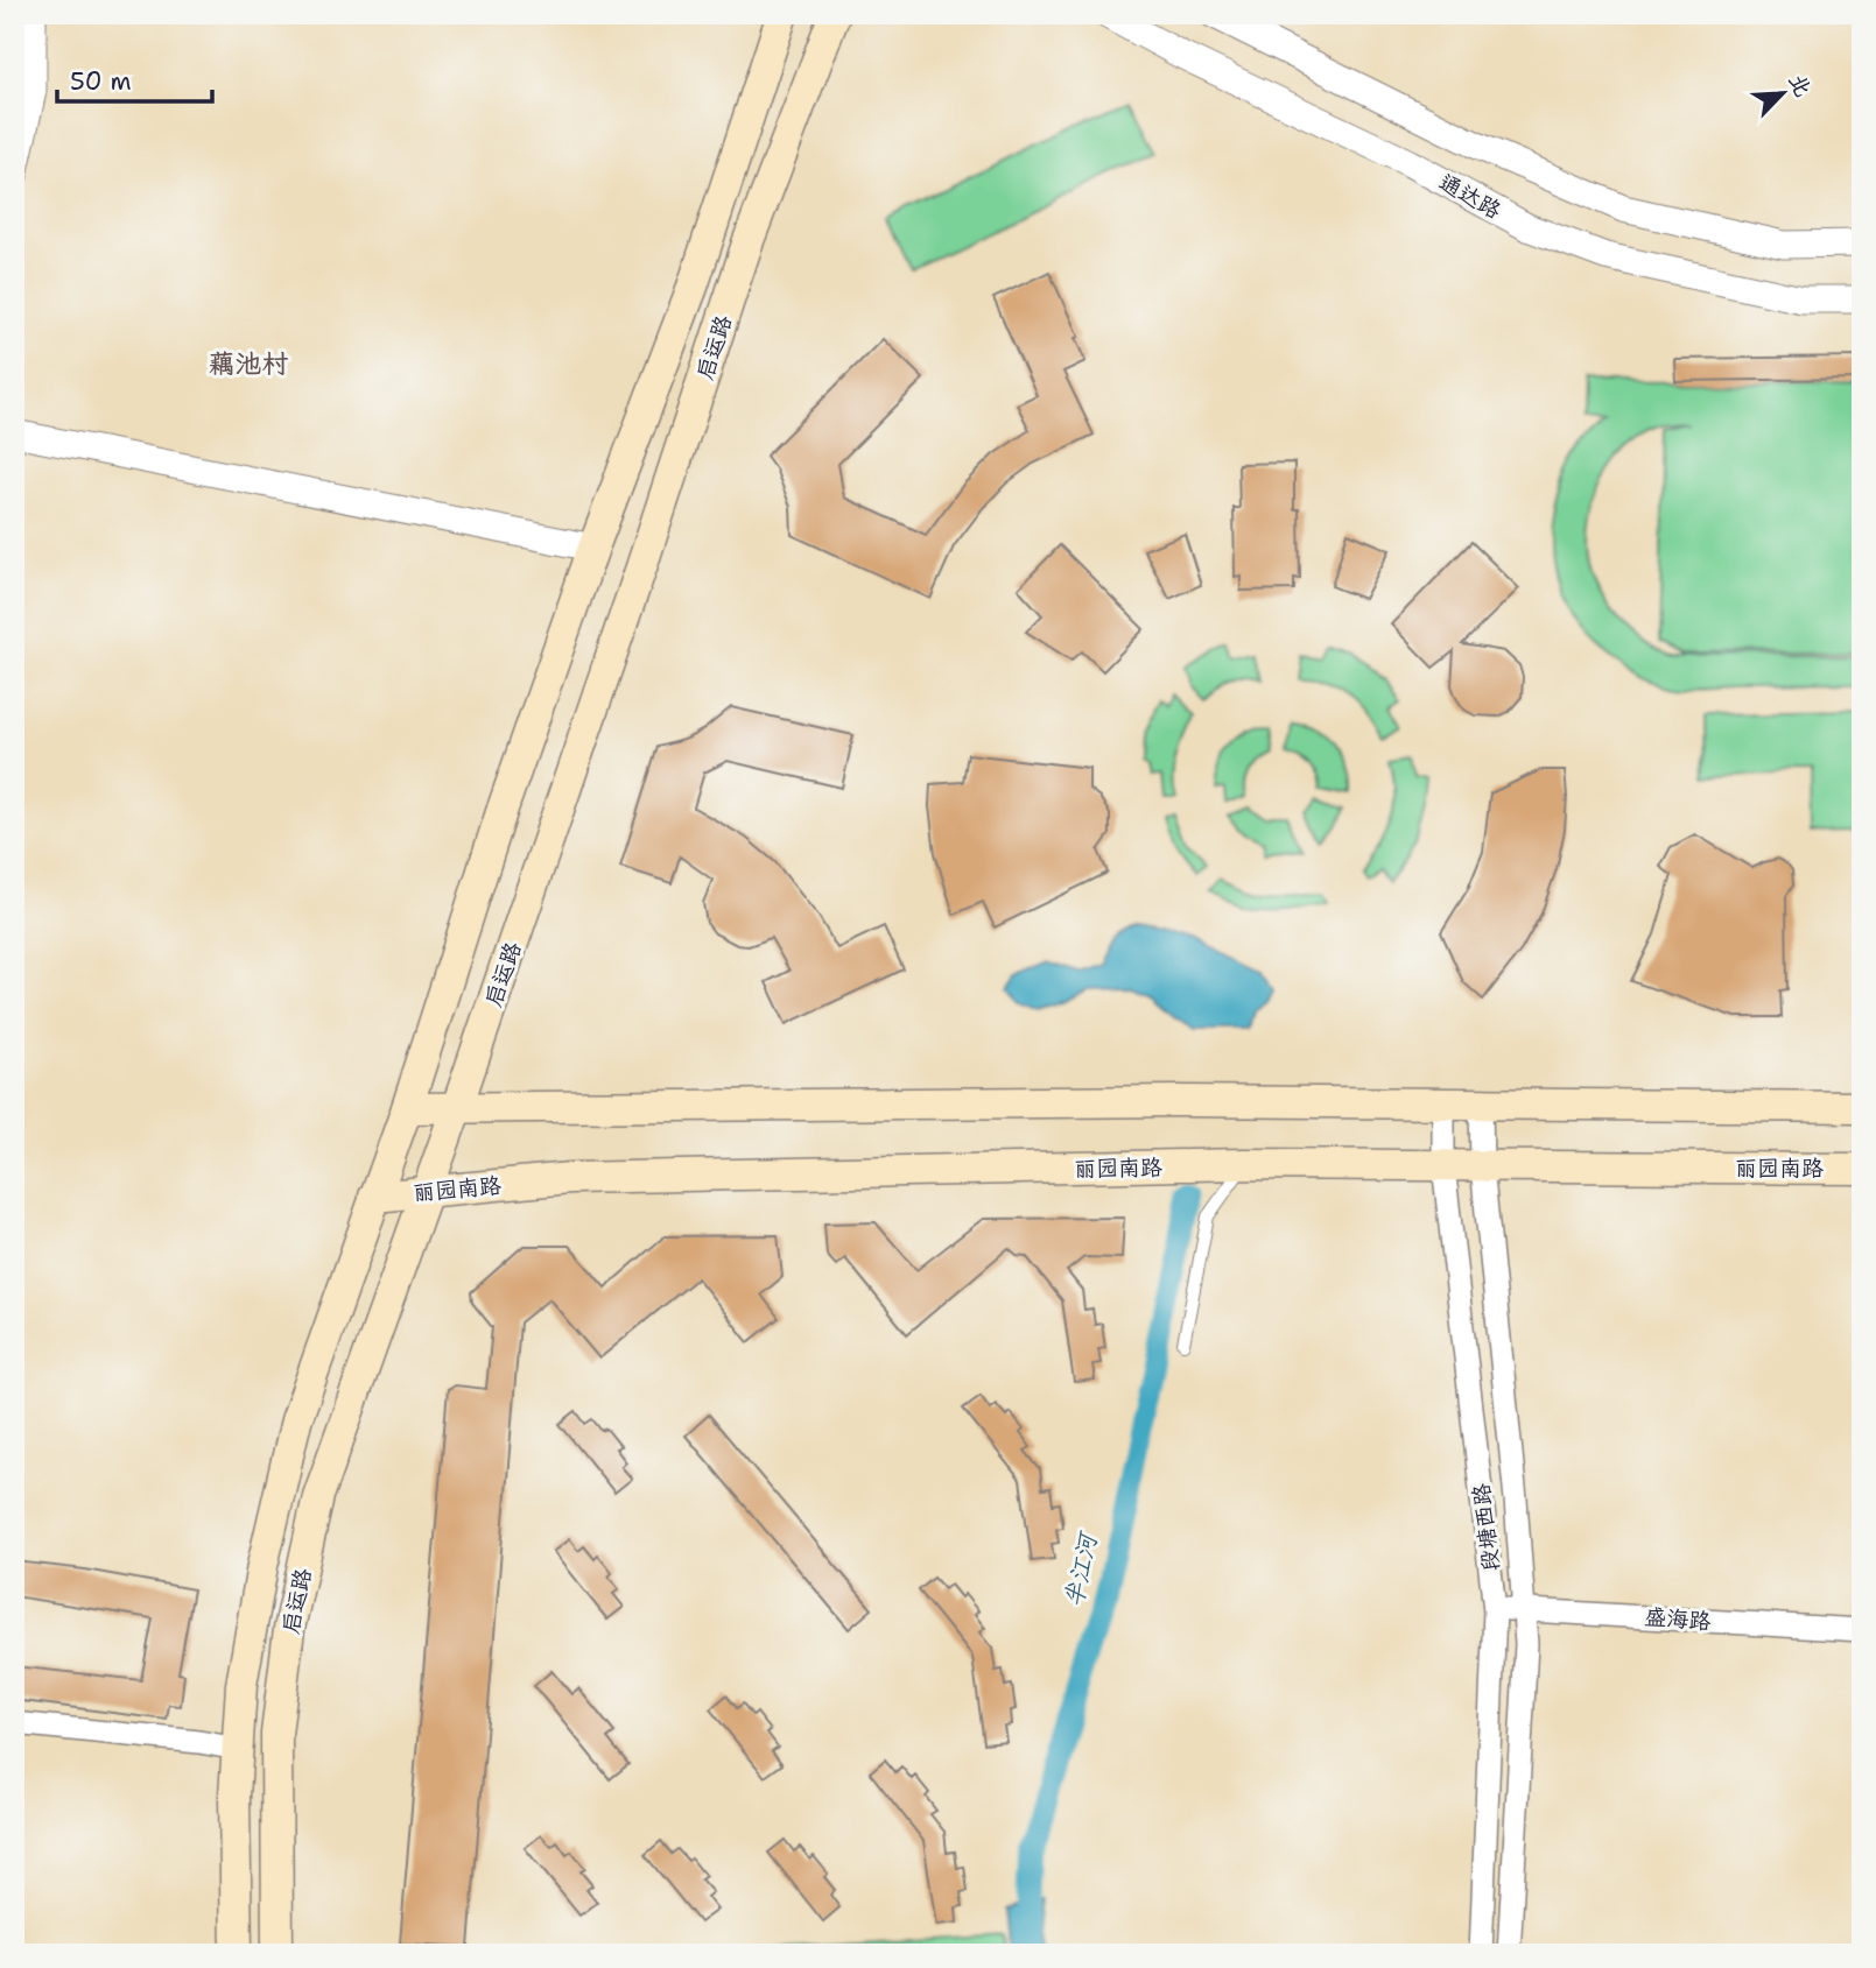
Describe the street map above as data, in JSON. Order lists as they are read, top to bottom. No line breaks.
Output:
{"streets":{"main road":["启运路","丽园南路"],"street":["通达路","段塘西路","盛海路"]},"crossings":[["启运路","丽园南路"],["丽园南路","段塘西路"],["段塘西路","盛海路"]],"districts":["藕池村"],"water":["半江河"],"scale_bar":"50 m","north":"top right"}
